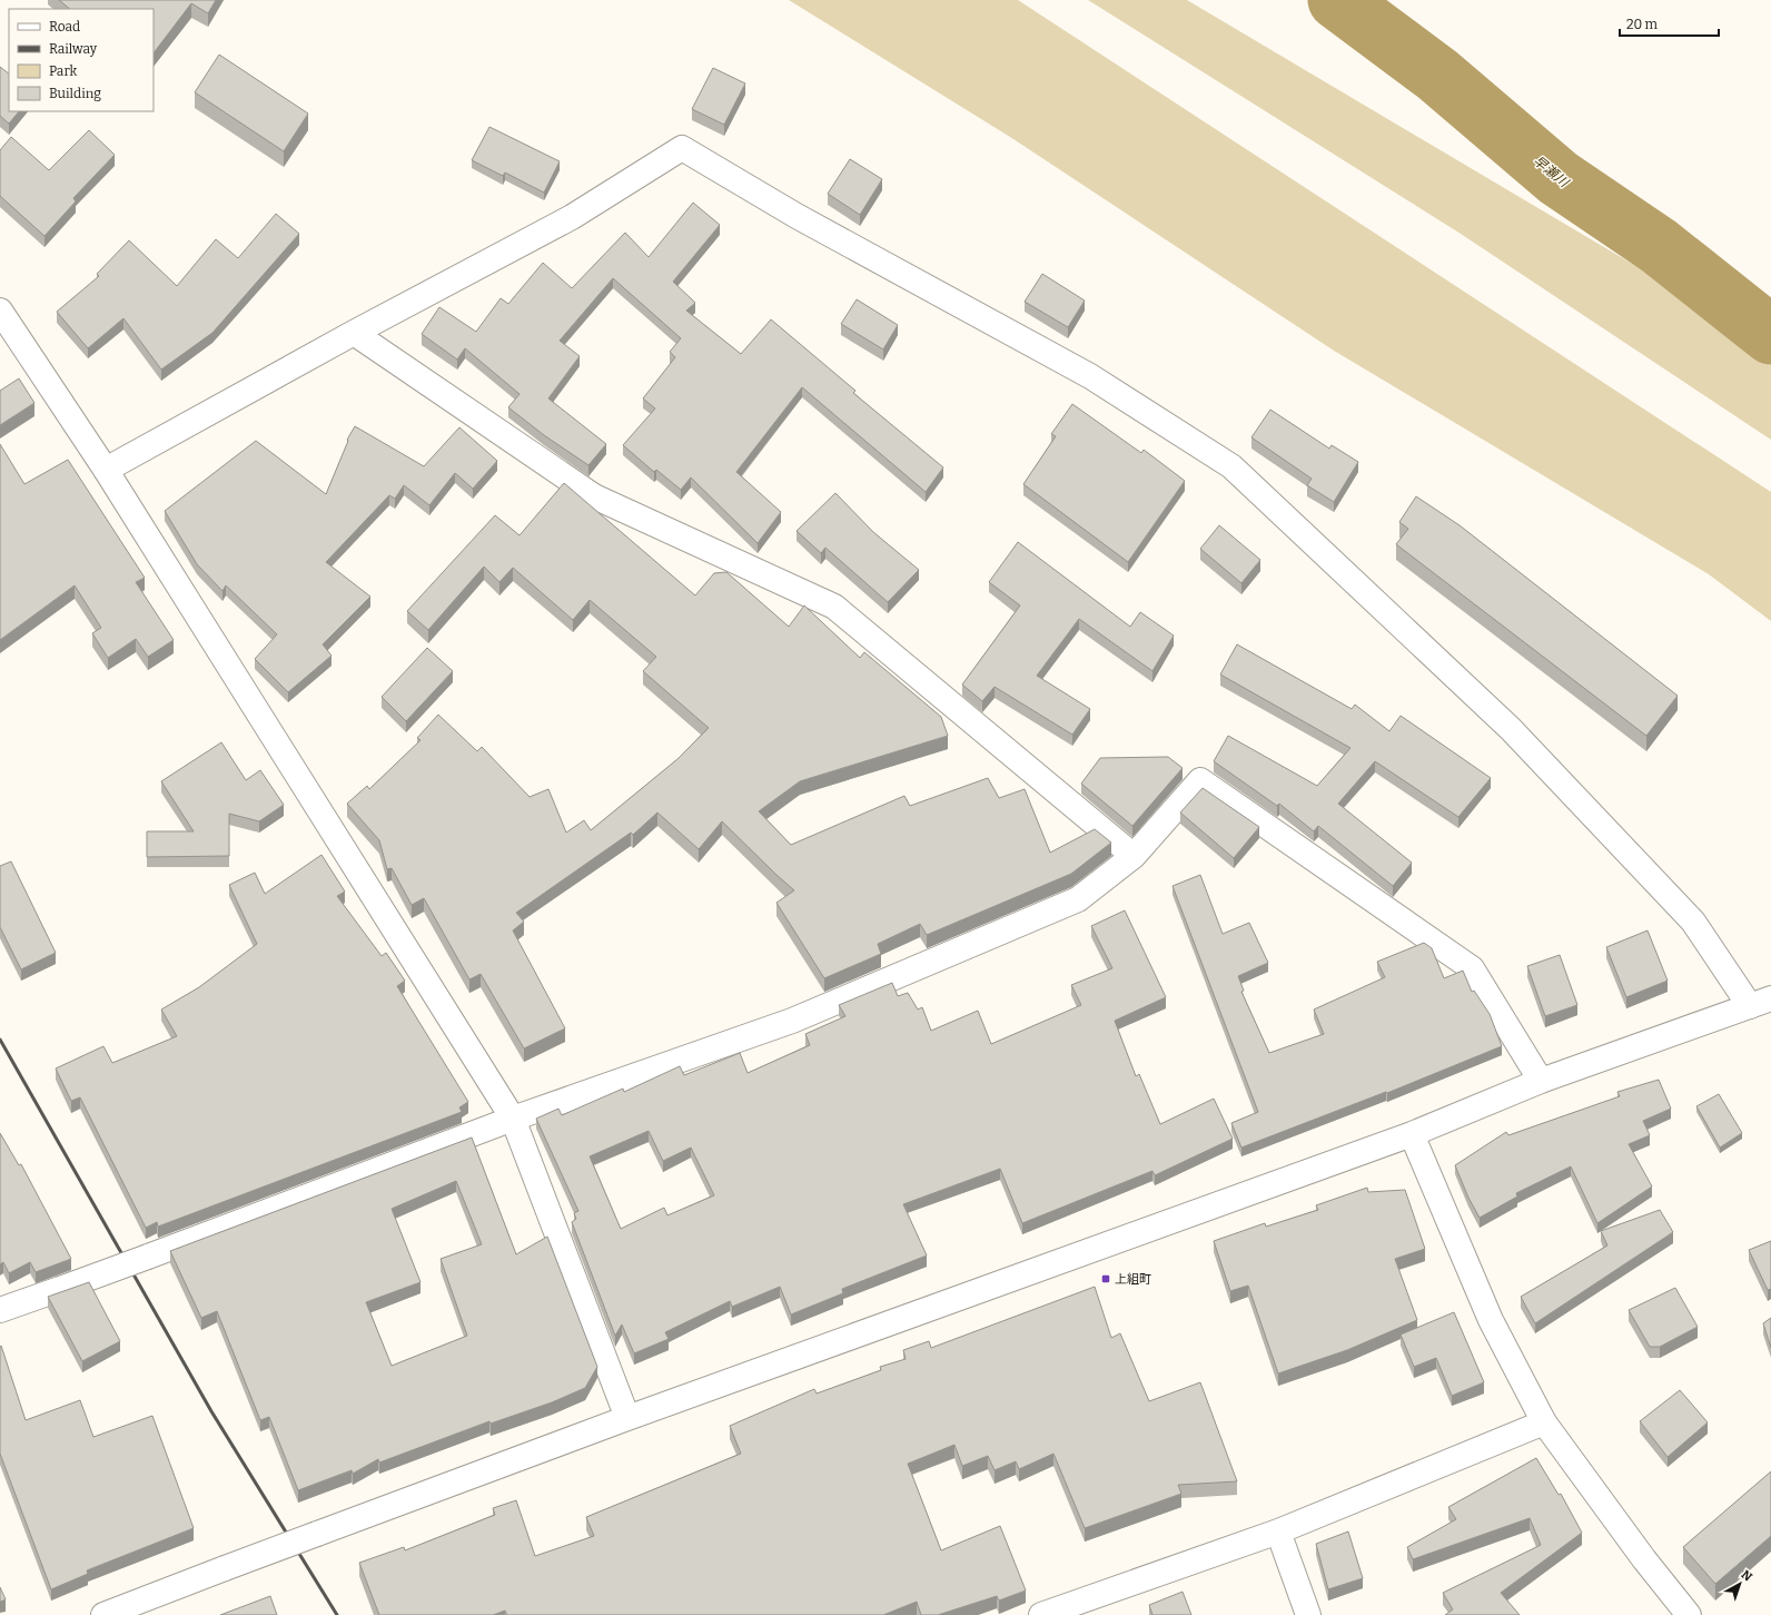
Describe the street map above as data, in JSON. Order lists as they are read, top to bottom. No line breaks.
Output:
{"water":["早瀬川"],"places":{"transit":["上組町"]},"legend":["Road","Railway","Park","Building"],"scale_bar":"20 m","north":"top right"}
